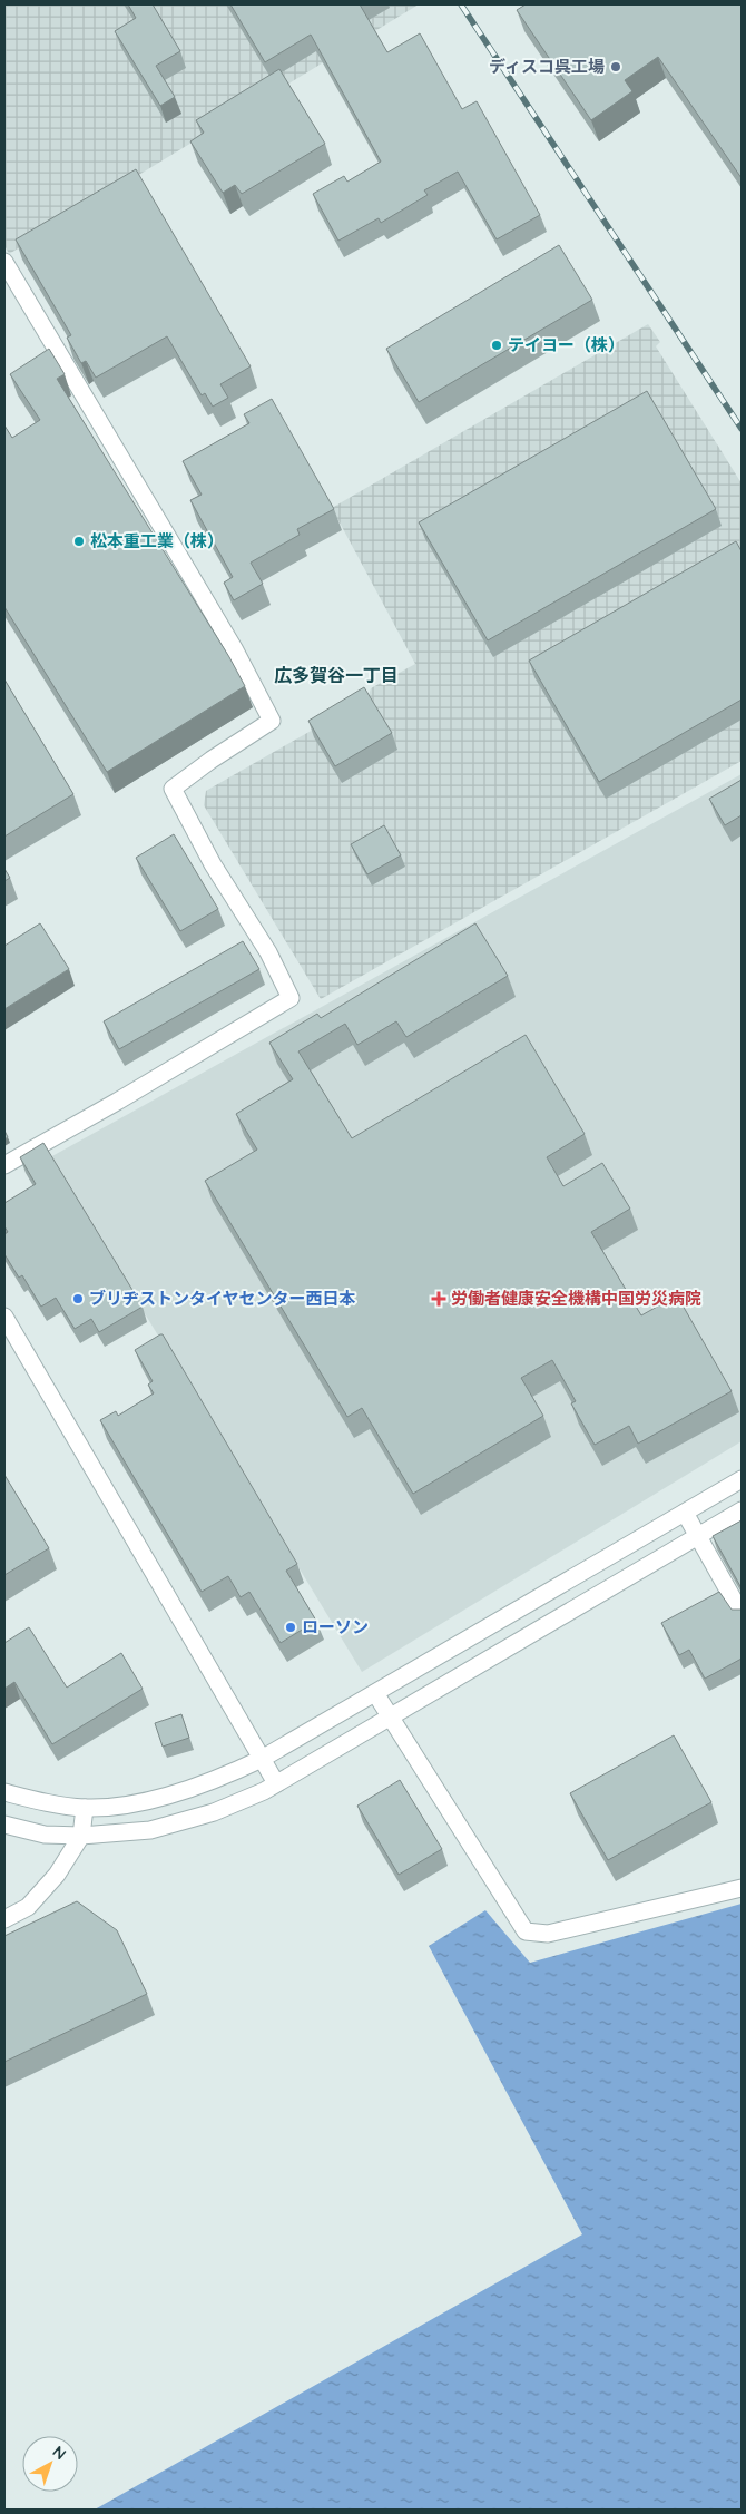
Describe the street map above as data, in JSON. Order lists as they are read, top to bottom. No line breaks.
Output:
{"districts":["広多賀谷一丁目"],"places":{"other":["ディスコ呉工場","テイヨー（株）","松本重工業（株）","ブリヂストンタイヤセンター西日本","ローソン"],"health":["労働者健康安全機構中国労災病院"]},"north":"top right"}
